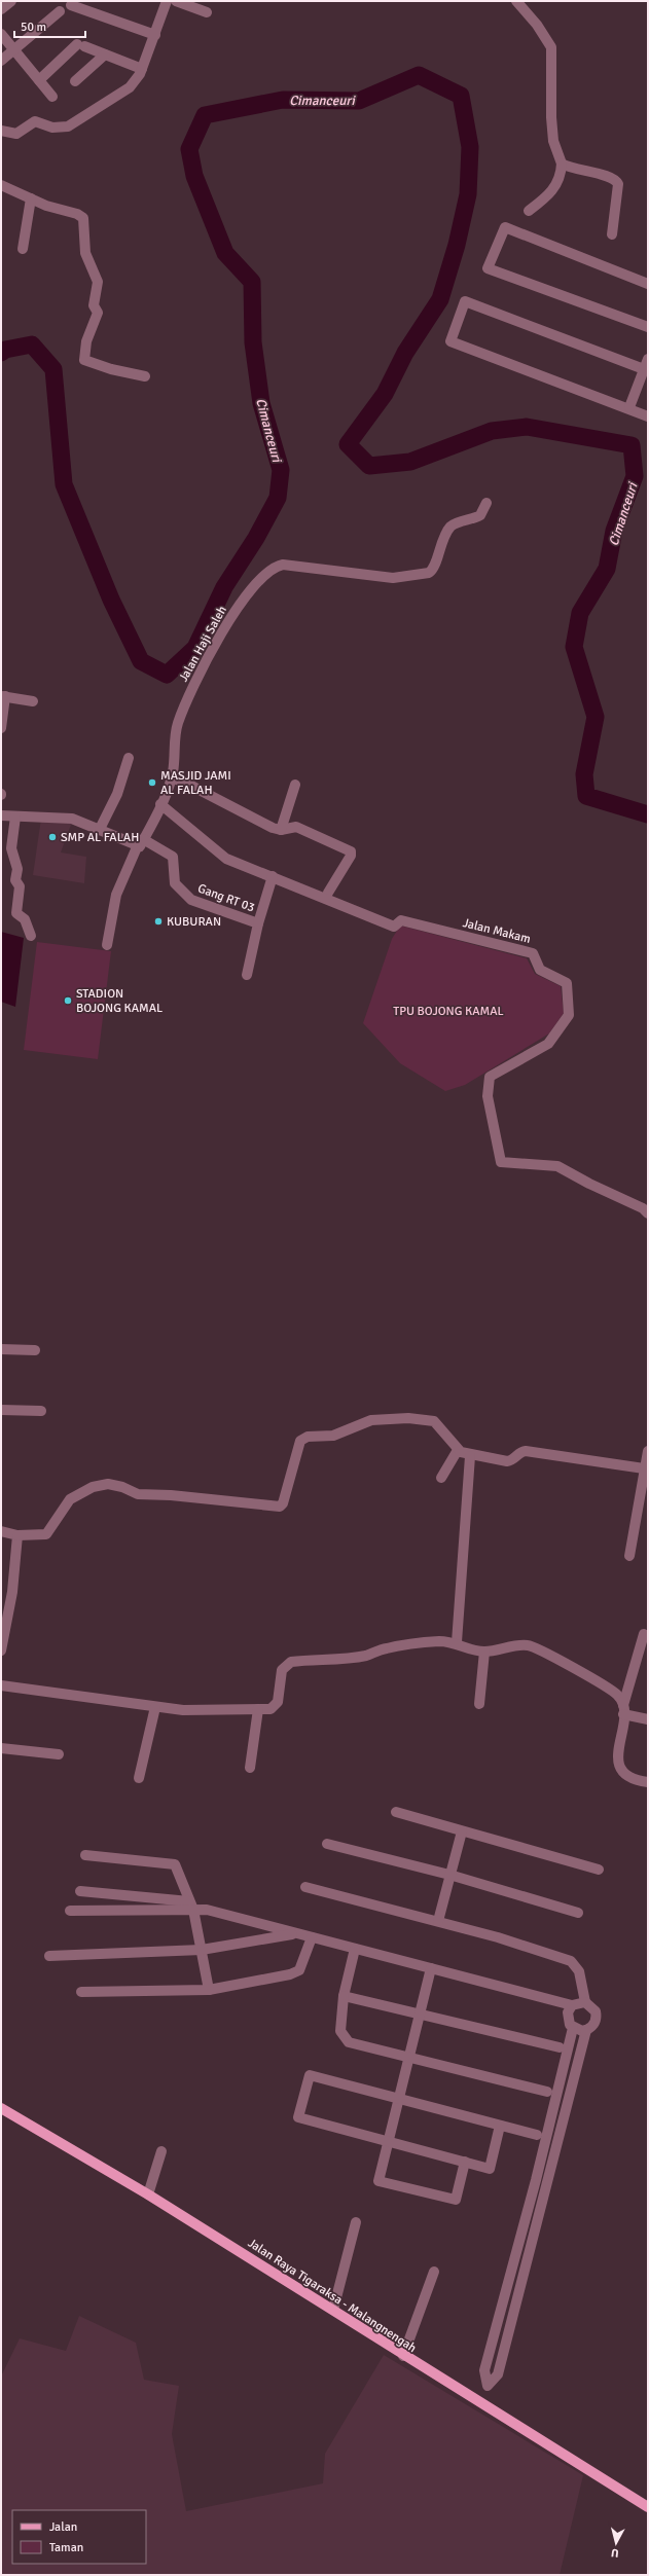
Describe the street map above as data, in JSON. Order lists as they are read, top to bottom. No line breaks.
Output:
{"streets":{"main road":["Jalan Raya Tigaraksa - Malangnengah"],"street":["Jalan Haji Saleh","Gang RT 03","Jalan Makam"]},"crossings":[["Jalan Haji Saleh","Gang RT 03"],["Jalan Haji Saleh","Jalan Makam"]],"water":["Cimanceuri"],"parks":["TPU BOJONG KAMAL"],"places":["MASJID JAMI AL FALAH","SMP AL FALAH","KUBURAN","STADION BOJONG KAMAL"],"legend":["Jalan","Taman"],"scale_bar":"50 m","north":"bottom"}
